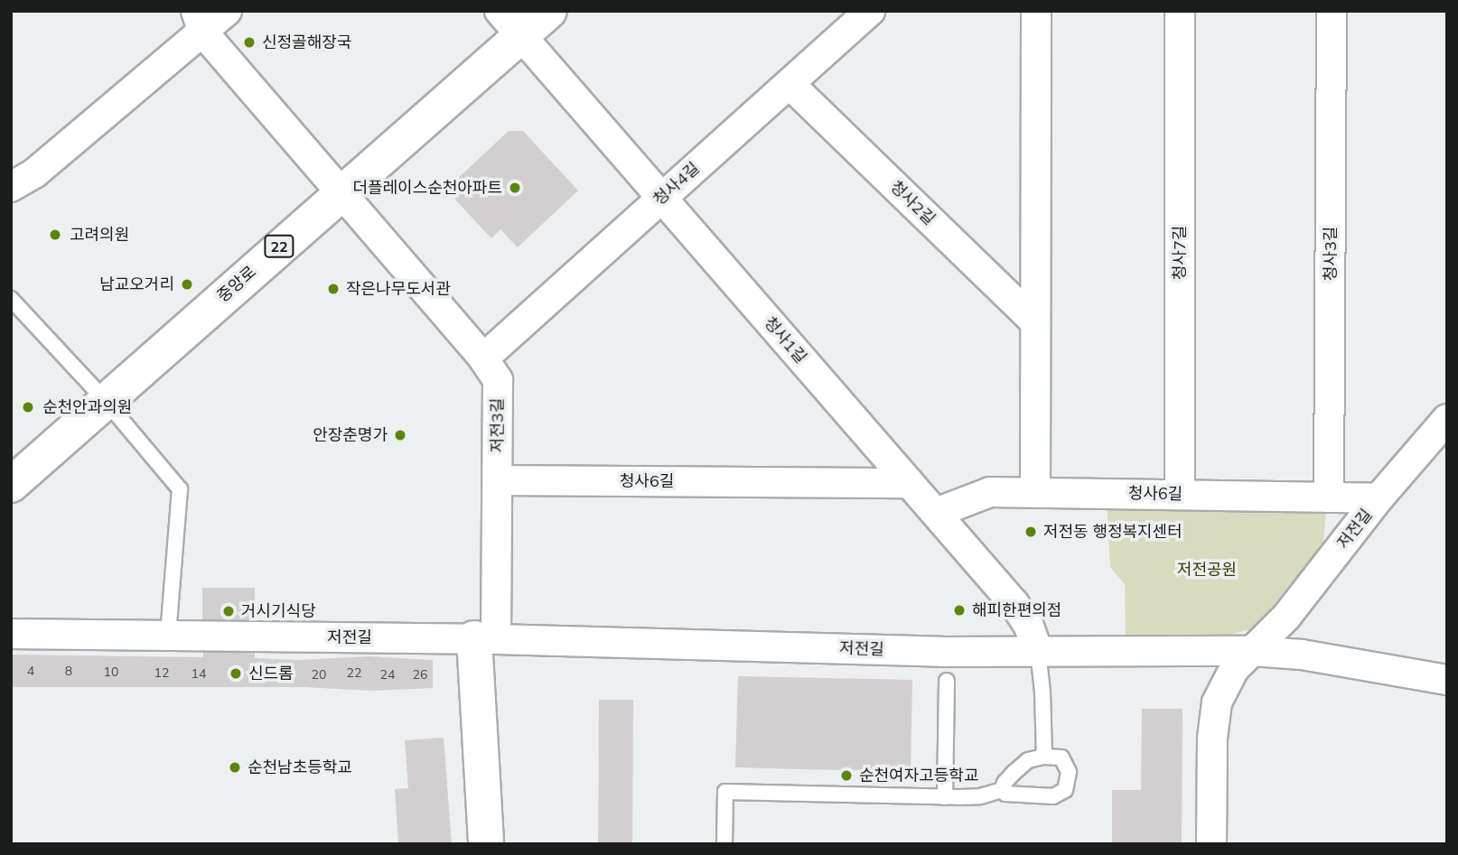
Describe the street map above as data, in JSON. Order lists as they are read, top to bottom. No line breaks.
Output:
{"streets":{"main road":["22","중앙로","저전3길"],"street":["청사4길","청사2길","청사7길","청사3길","청사1길","청사6길","저전길"]},"crossings":[["청사4길","청사2길"],["청사4길","청사1길"],["청사4길","저전3길"],["청사7길","청사6길"],["청사3길","청사6길"],["중앙로","청사1길"],["중앙로","저전3길"],["청사1길","청사6길"],["청사1길","저전길"],["저전3길","청사6길"],["저전3길","저전길"],["청사6길","저전길"]],"parks":["저전공원"],"places":["신정골해장국","더플레이스순천아파트","고려의원","남교오거리","작은나무도서관","순천안과의원","안장춘명가","저전동 행정복지센터","해피한편의점","거시기식당","신드롬","순천남초등학교","순천여자고등학교"],"house_numbers":["4","8","10","12","22","14","20","24","26"]}
